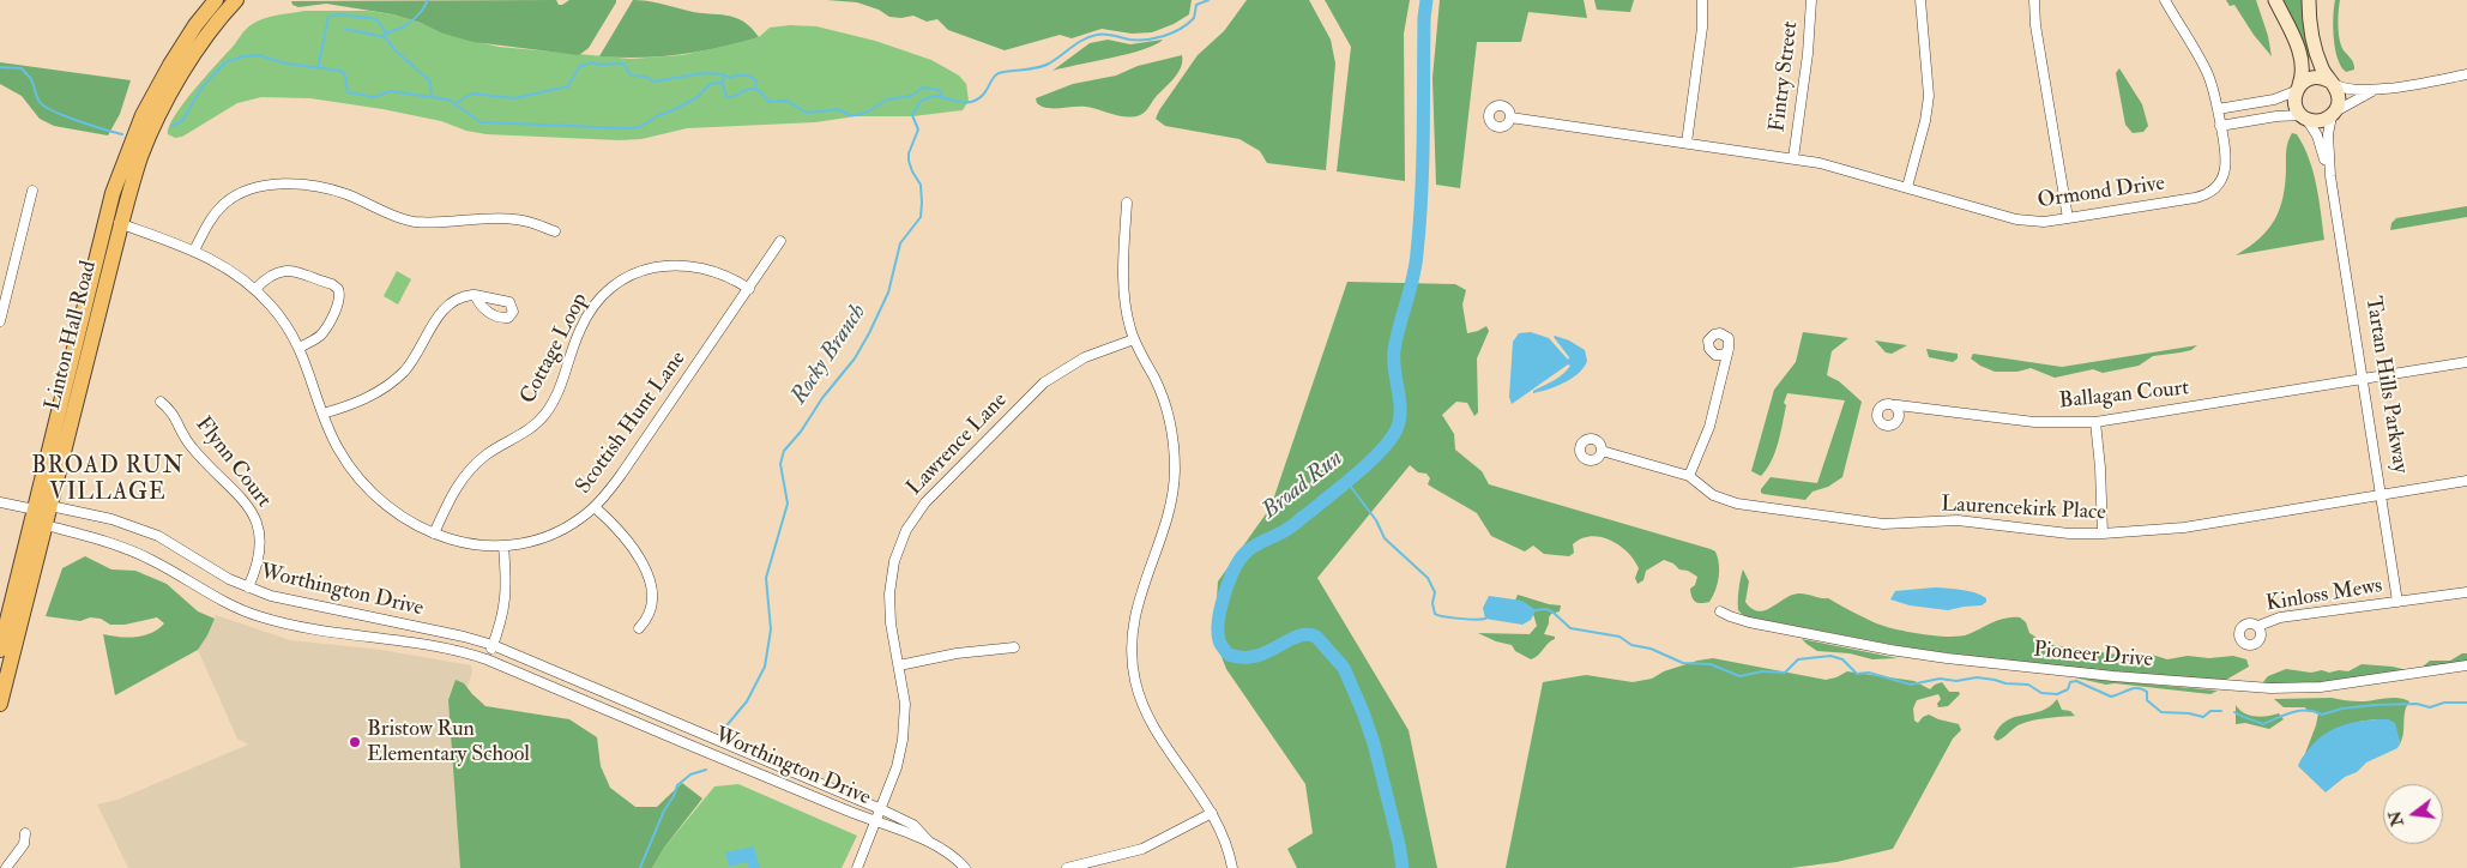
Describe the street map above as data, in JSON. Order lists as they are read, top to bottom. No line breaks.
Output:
{"streets":{"main road":["Linton Hall Road"],"street":["Fintry Street","Ormond Drive","Cottage Loop","Tartan Hills Parkway","Ballagan Court","Scottish Hunt Lane","Lawrence Lane","Flynn Court","Laurencekirk Place","Worthington Drive","Kinloss Mews","Pioneer Drive"]},"crossings":[["Fintry Street","Ormond Drive"],["Linton Hall Road","Scottish Hunt Lane"],["Linton Hall Road","Worthington Drive"],["Cottage Loop","Scottish Hunt Lane"],["Tartan Hills Parkway","Ballagan Court"],["Tartan Hills Parkway","Laurencekirk Place"],["Tartan Hills Parkway","Kinloss Mews"],["Lawrence Lane","Worthington Drive"],["Flynn Court","Worthington Drive"]],"districts":["BROAD RUN VILLAGE"],"water":["Rocky Branch","Broad Run"],"places":["Bristow Run Elementary School"],"north":"left"}
